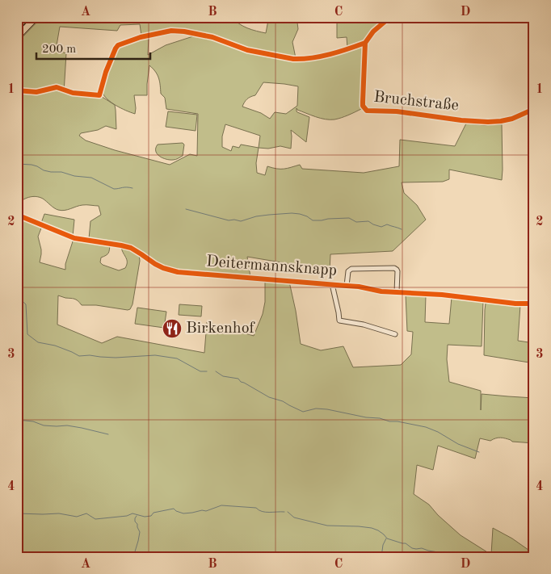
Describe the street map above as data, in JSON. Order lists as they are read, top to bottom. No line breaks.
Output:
{"streets":{"street":["Bruchstraße","Deitermannsknapp"]},"places":{"restaurant":["Birkenhof"]},"scale_bar":"200 m","grid":{"columns":["A","B","C","D"],"rows":["1","2","3","4"]}}
